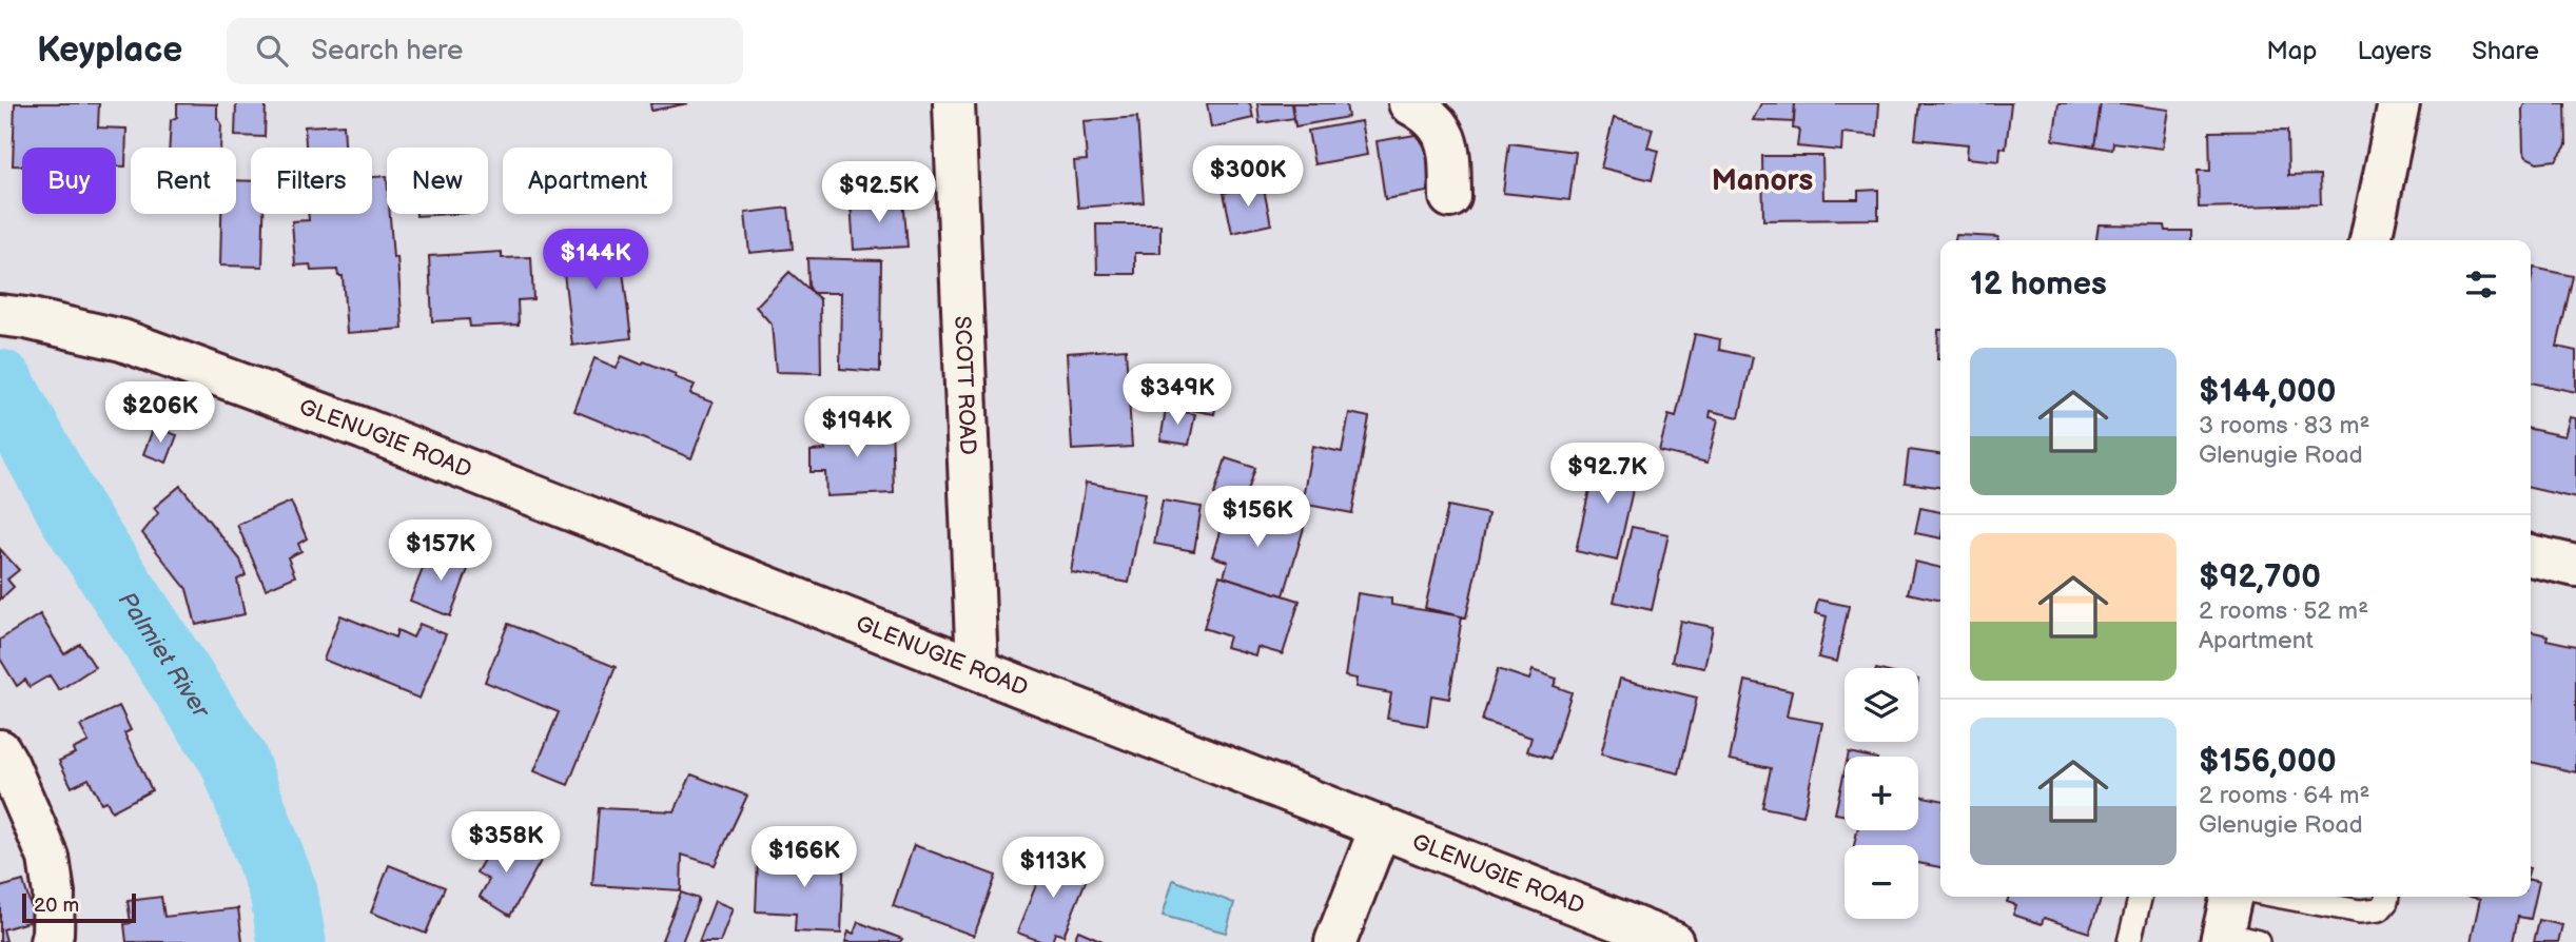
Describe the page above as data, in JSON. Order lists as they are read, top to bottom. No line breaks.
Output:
{"streets":{"street":["SCOTT ROAD","GLENUGIE ROAD"]},"crossings":[["SCOTT ROAD","GLENUGIE ROAD"]],"districts":["Manors"],"water":["Palmiet River"],"scale_bar":"20 m","page":{"header":"Keyplace","search":"Search here","nav":["Map","Layers","Share"],"price":["$300K","$92.5K","$144K","$349K","$206K","$194K","$92.7K","$156K","$157K","$358K","$166K","$113K"],"chip":["Buy","Rent","Filters","New","Apartment"],"heading":"12 homes","list":[{"name":"$144,000","note":"3 rooms · 83 m² · Glenugie Road"},{"name":"$92,700","note":"2 rooms · 52 m² · Apartment"},{"name":"$156,000","note":"2 rooms · 64 m² · Glenugie Road"}],"map_buttons":["+","−"],"scale":"20 m"}}
